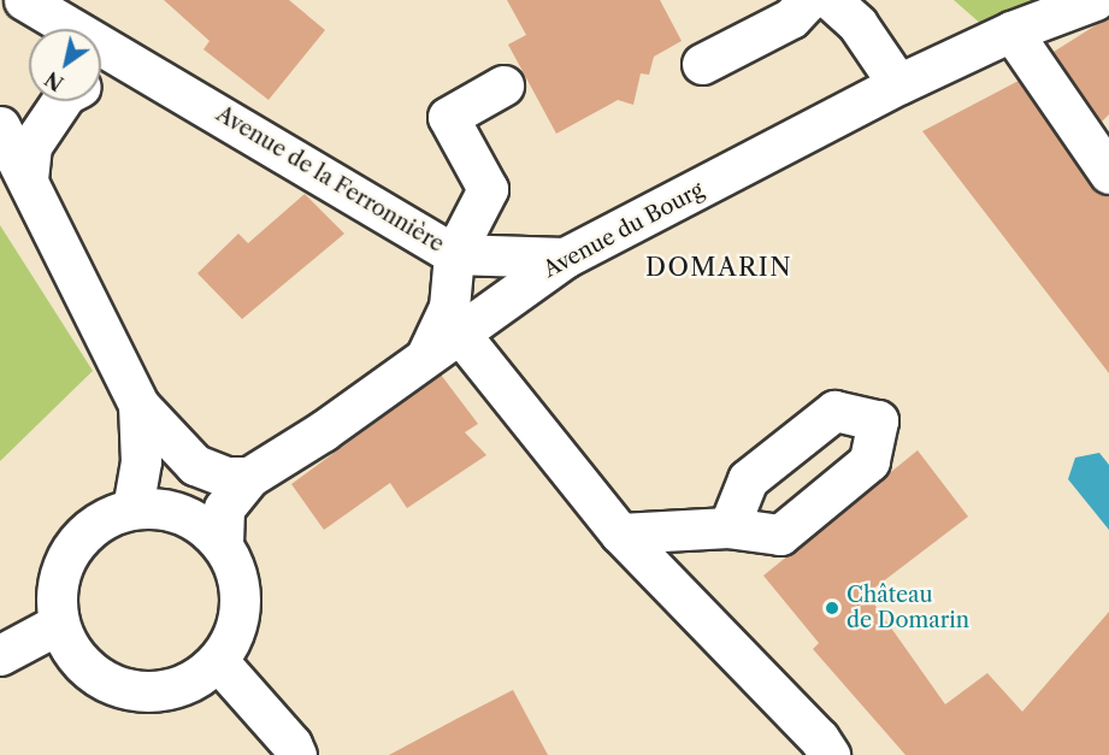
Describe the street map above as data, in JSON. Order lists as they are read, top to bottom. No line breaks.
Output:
{"streets":{"street":["Avenue de la Ferronnière","Avenue du Bourg"]},"crossings":[["Avenue de la Ferronnière","Avenue du Bourg"]],"districts":["DOMARIN"],"places":["Château de Domarin"],"north":"bottom left"}
